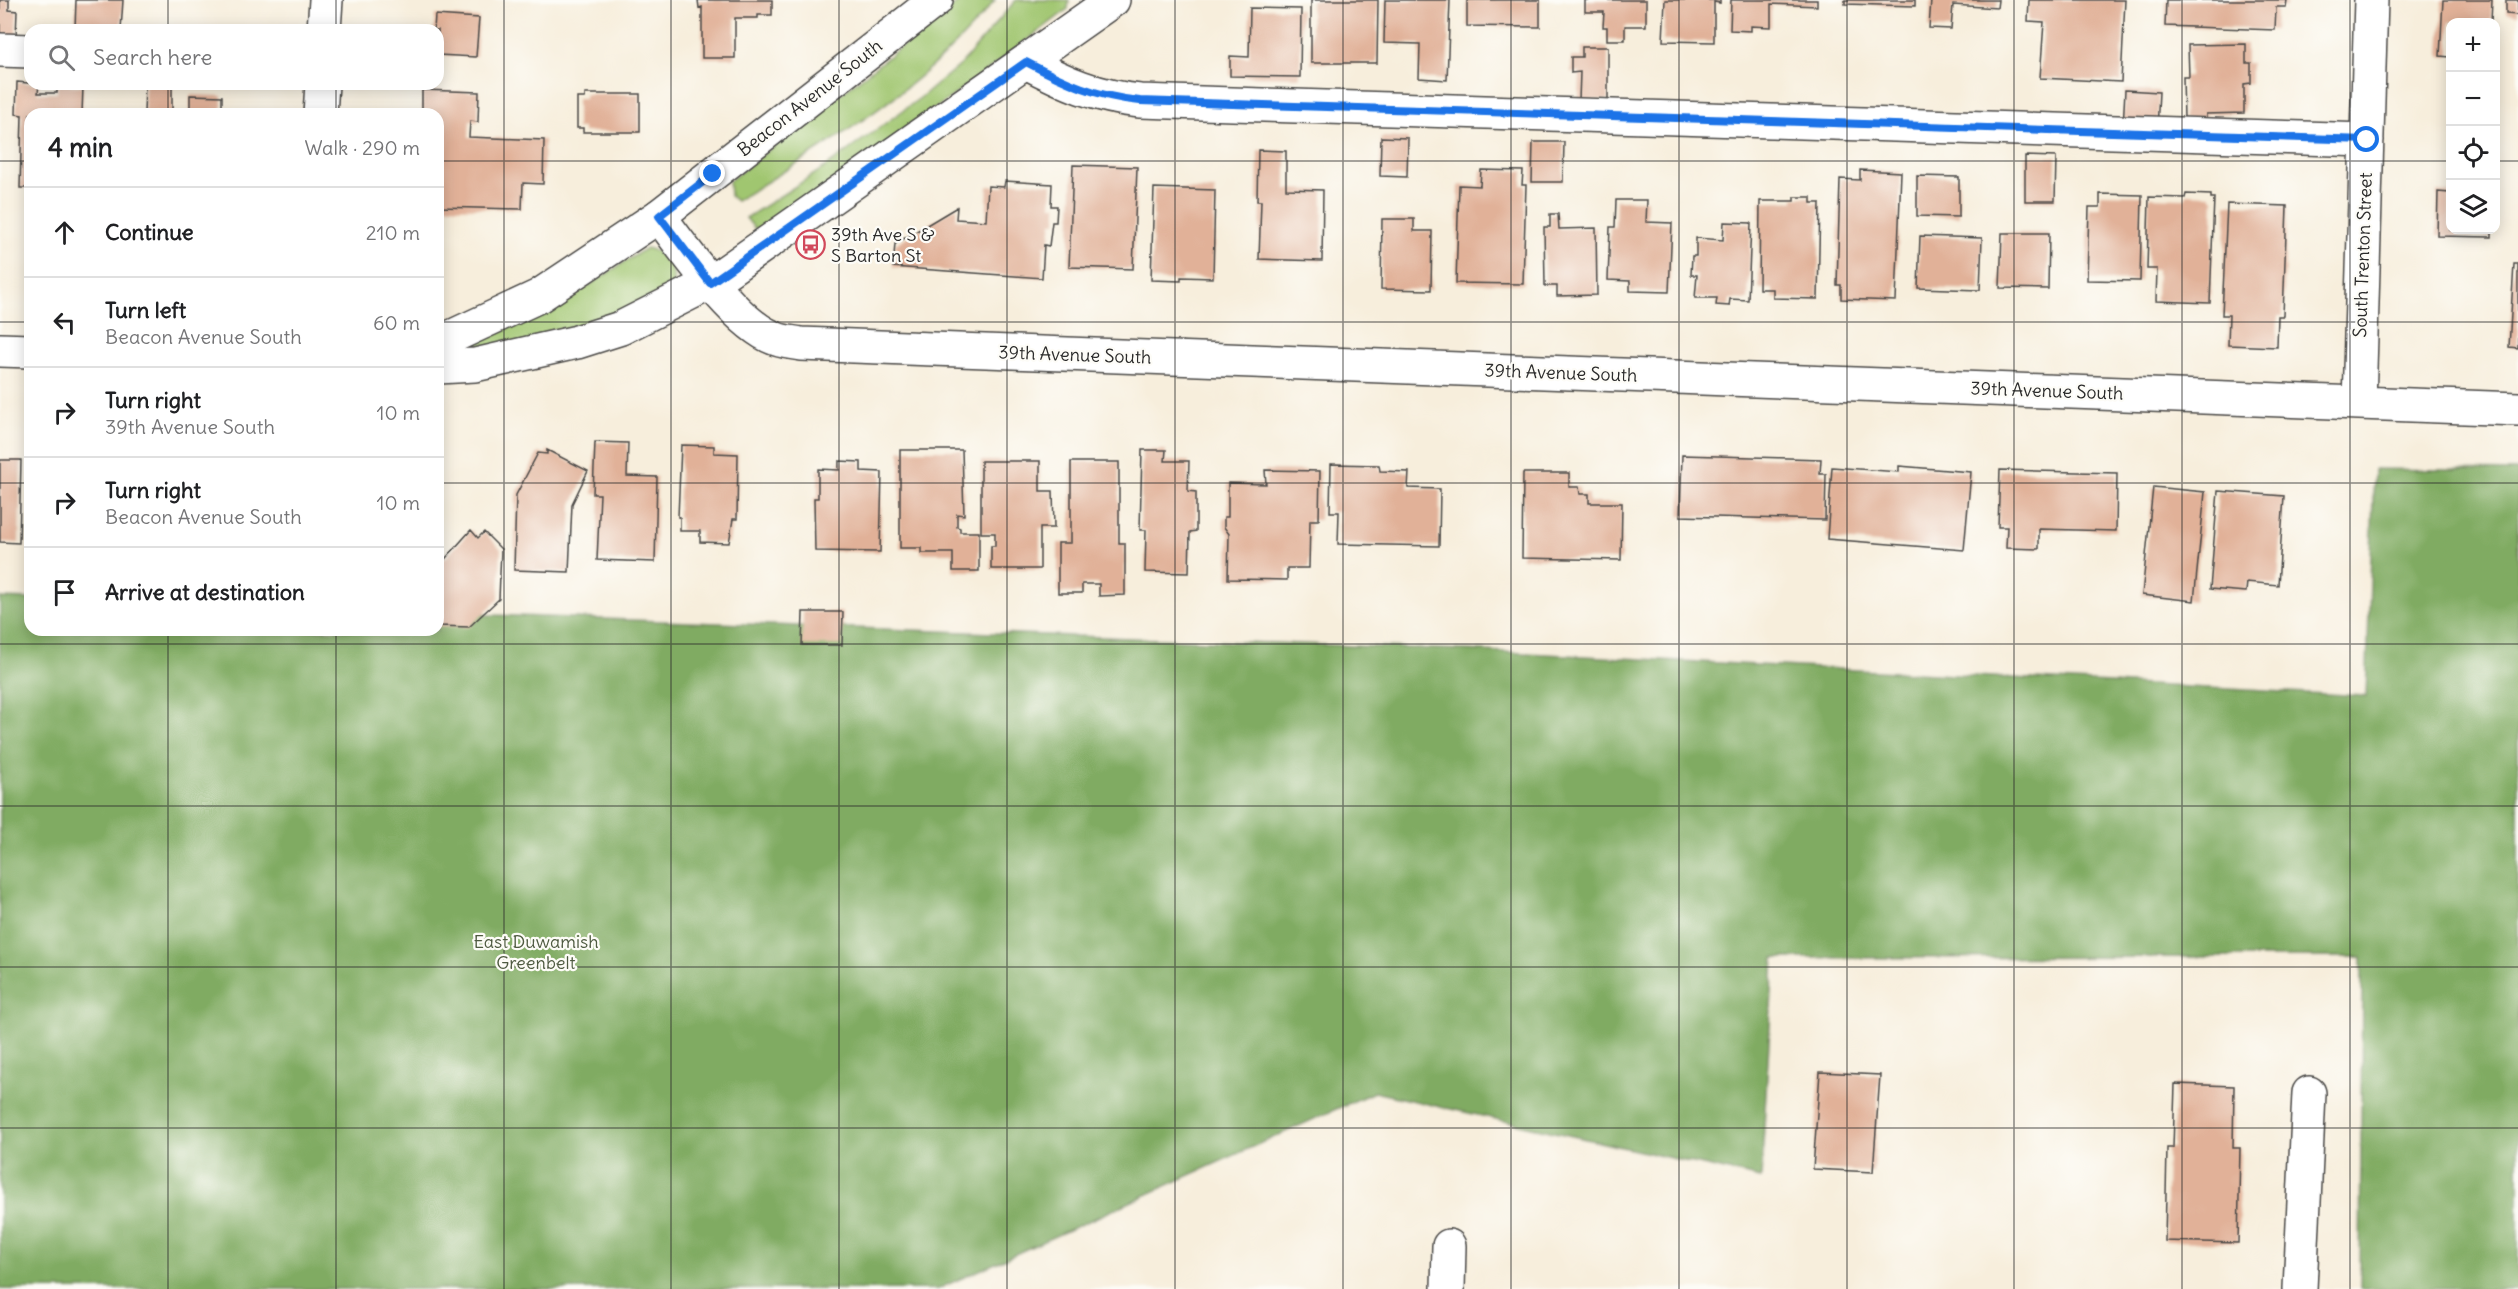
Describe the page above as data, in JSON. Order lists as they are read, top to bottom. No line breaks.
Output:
{"streets":{"street":["Beacon Avenue South","South Trenton Street","39th Avenue South"]},"crossings":[["Beacon Avenue South","39th Avenue South"],["South Trenton Street","39th Avenue South"]],"parks":["East Duwamish Greenbelt"],"places":{"bus stop":["39th Ave S & S Barton St"]},"page":{"map_buttons":["+","−"],"search":"Search here","heading":["4 min","Walk · 290 m"],"list":[["Continue","210 m"],["Turn left","Beacon Avenue South","60 m"],["Turn right","39th Avenue South","10 m"],["Turn right","Beacon Avenue South","10 m"],"Arrive at destination"]}}
